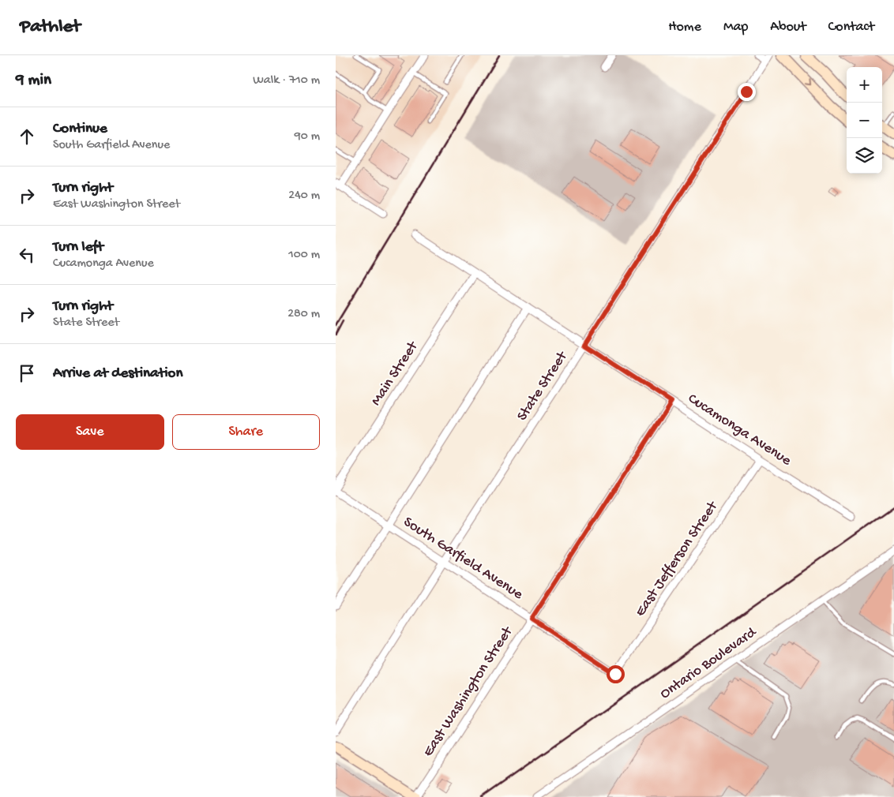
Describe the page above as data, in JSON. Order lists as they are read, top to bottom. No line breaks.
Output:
{"streets":{"street":["Main Street","State Street","Cucamonga Avenue","South Garfield Avenue","East Jefferson Street","Ontario Boulevard","East Washington Street"]},"crossings":[["Main Street","Cucamonga Avenue"],["State Street","Cucamonga Avenue"],["State Street","South Garfield Avenue"],["Cucamonga Avenue","East Jefferson Street"],["Cucamonga Avenue","East Washington Street"],["South Garfield Avenue","East Jefferson Street"],["South Garfield Avenue","East Washington Street"]],"page":{"header":"Pathlet","nav":["Home","Map","About","Contact"],"heading":["9 min","Walk · 710 m"],"map_buttons":["+","−"],"list":[["Continue","South Garfield Avenue","90 m"],["Turn right","East Washington Street","240 m"],["Turn left","Cucamonga Avenue","100 m"],["Turn right","State Street","280 m"],"Arrive at destination"],"buttons":["Save","Share"]}}
